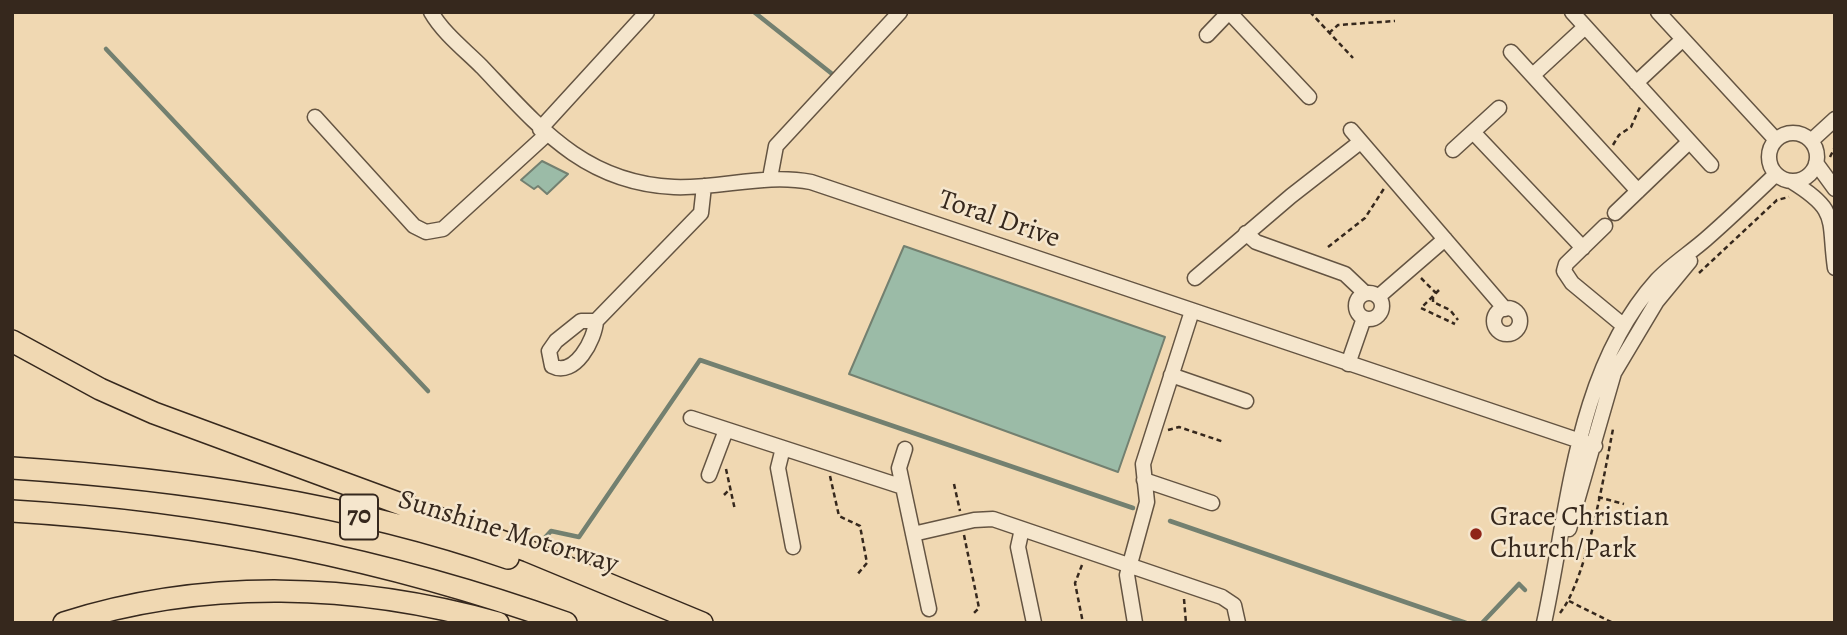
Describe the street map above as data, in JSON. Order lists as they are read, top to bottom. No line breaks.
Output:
{"streets":{"highway":["70","Sunshine Motorway"],"street":["Toral Drive"]},"places":["Grace Christian Church/Park"]}
